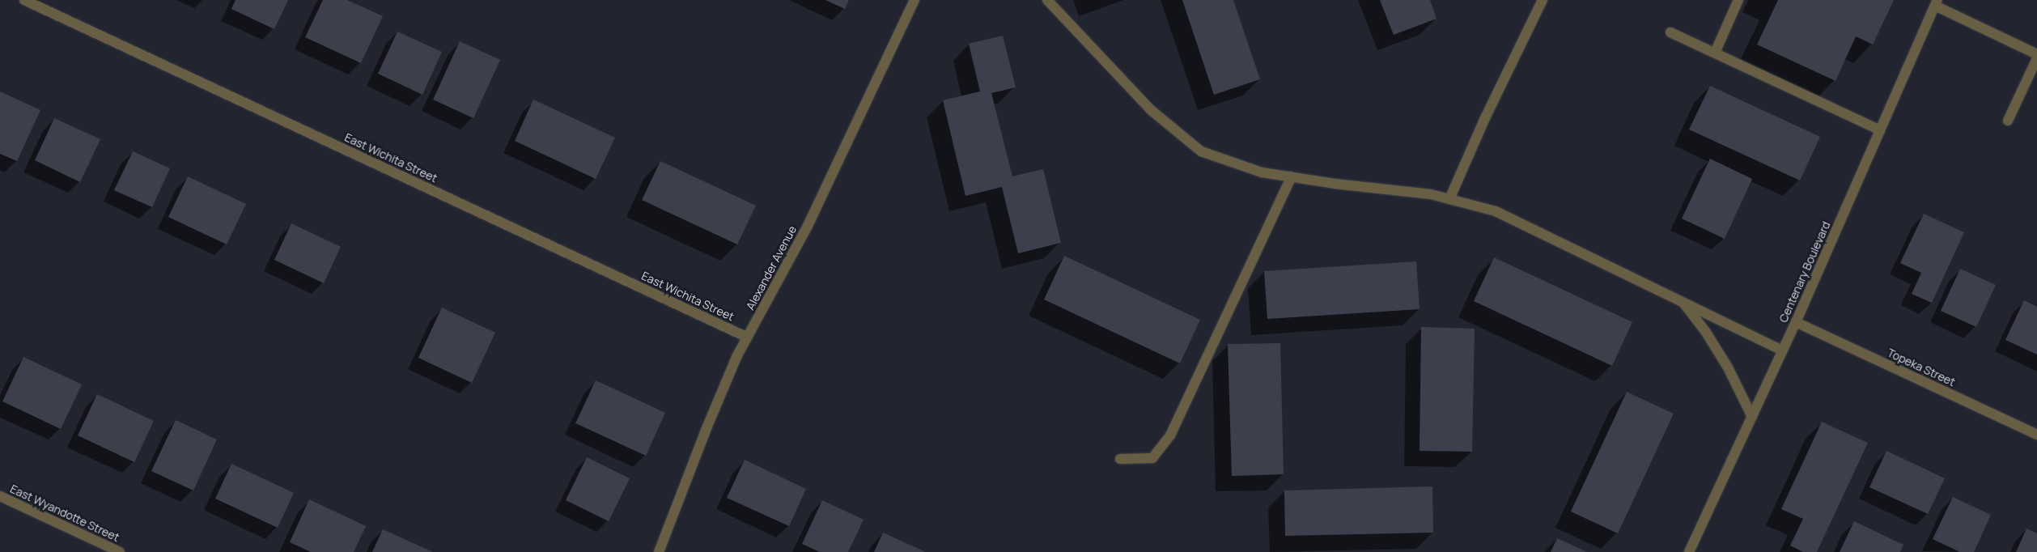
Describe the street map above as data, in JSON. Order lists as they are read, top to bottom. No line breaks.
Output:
{"streets":{"street":["East Wichita Street","Alexander Avenue","Centenary Boulevard","Topeka Street","East Wyandotte Street"]},"crossings":[["East Wichita Street","Alexander Avenue"],["Centenary Boulevard","Topeka Street"]]}
